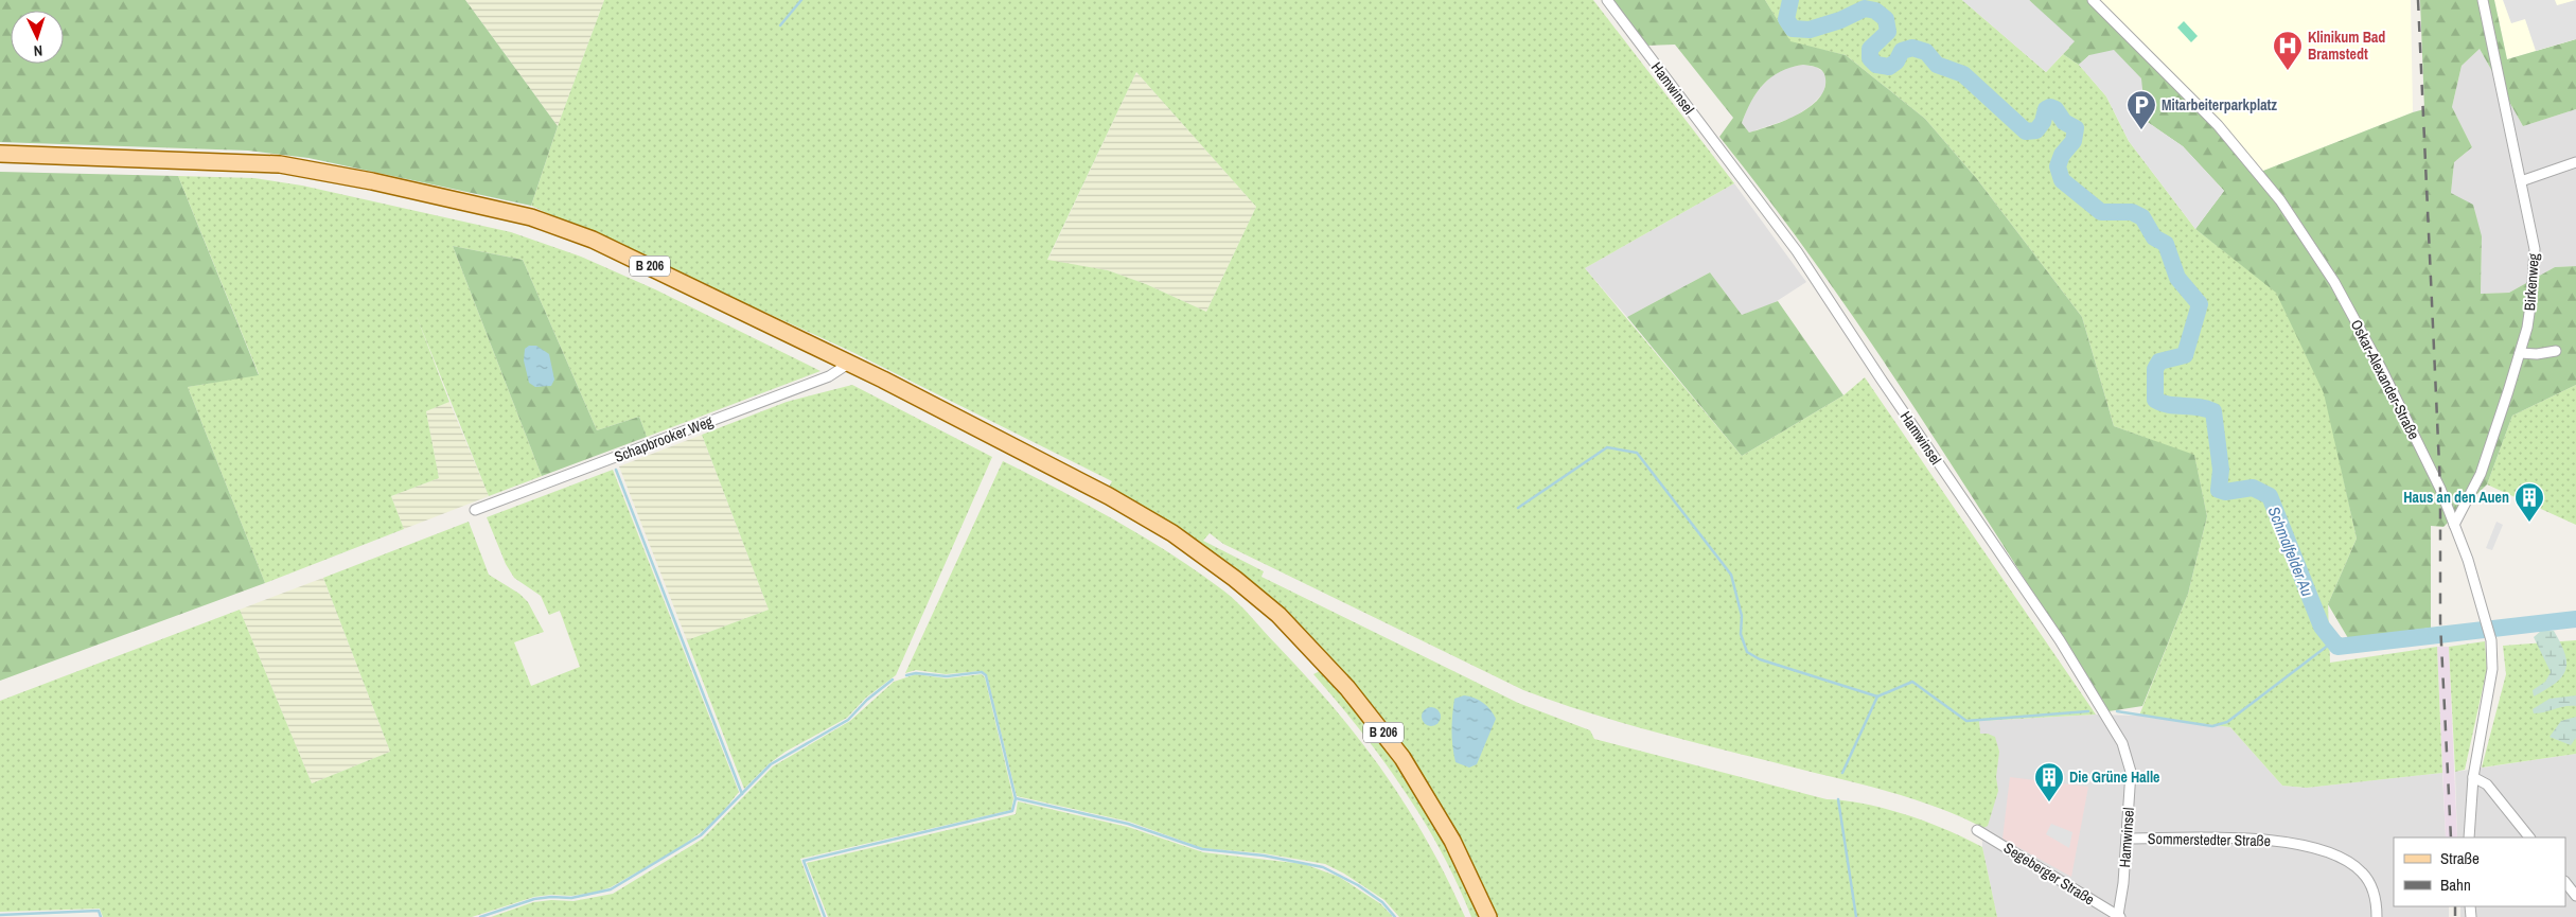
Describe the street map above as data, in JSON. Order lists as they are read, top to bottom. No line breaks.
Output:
{"streets":{"main road":["B 206"],"street":["Hamwinsel","Birkenweg","Oskar-Alexander-Straße","Schapbrooker Weg","Sommerstedter Straße","Segeberger Straße"]},"crossings":[["Hamwinsel","Sommerstedter Straße"],["Hamwinsel","Segeberger Straße"],["B 206","Schapbrooker Weg"],["Birkenweg","Oskar-Alexander-Straße"]],"water":["Schmalfelder Au"],"places":{"hospital":["Klinikum Bad Bramstedt"],"parking":["Mitarbeiterparkplatz"],"building":["Haus an den Auen","Die Grüne Halle"]},"legend":["Straße","Bahn"],"north":"bottom"}
